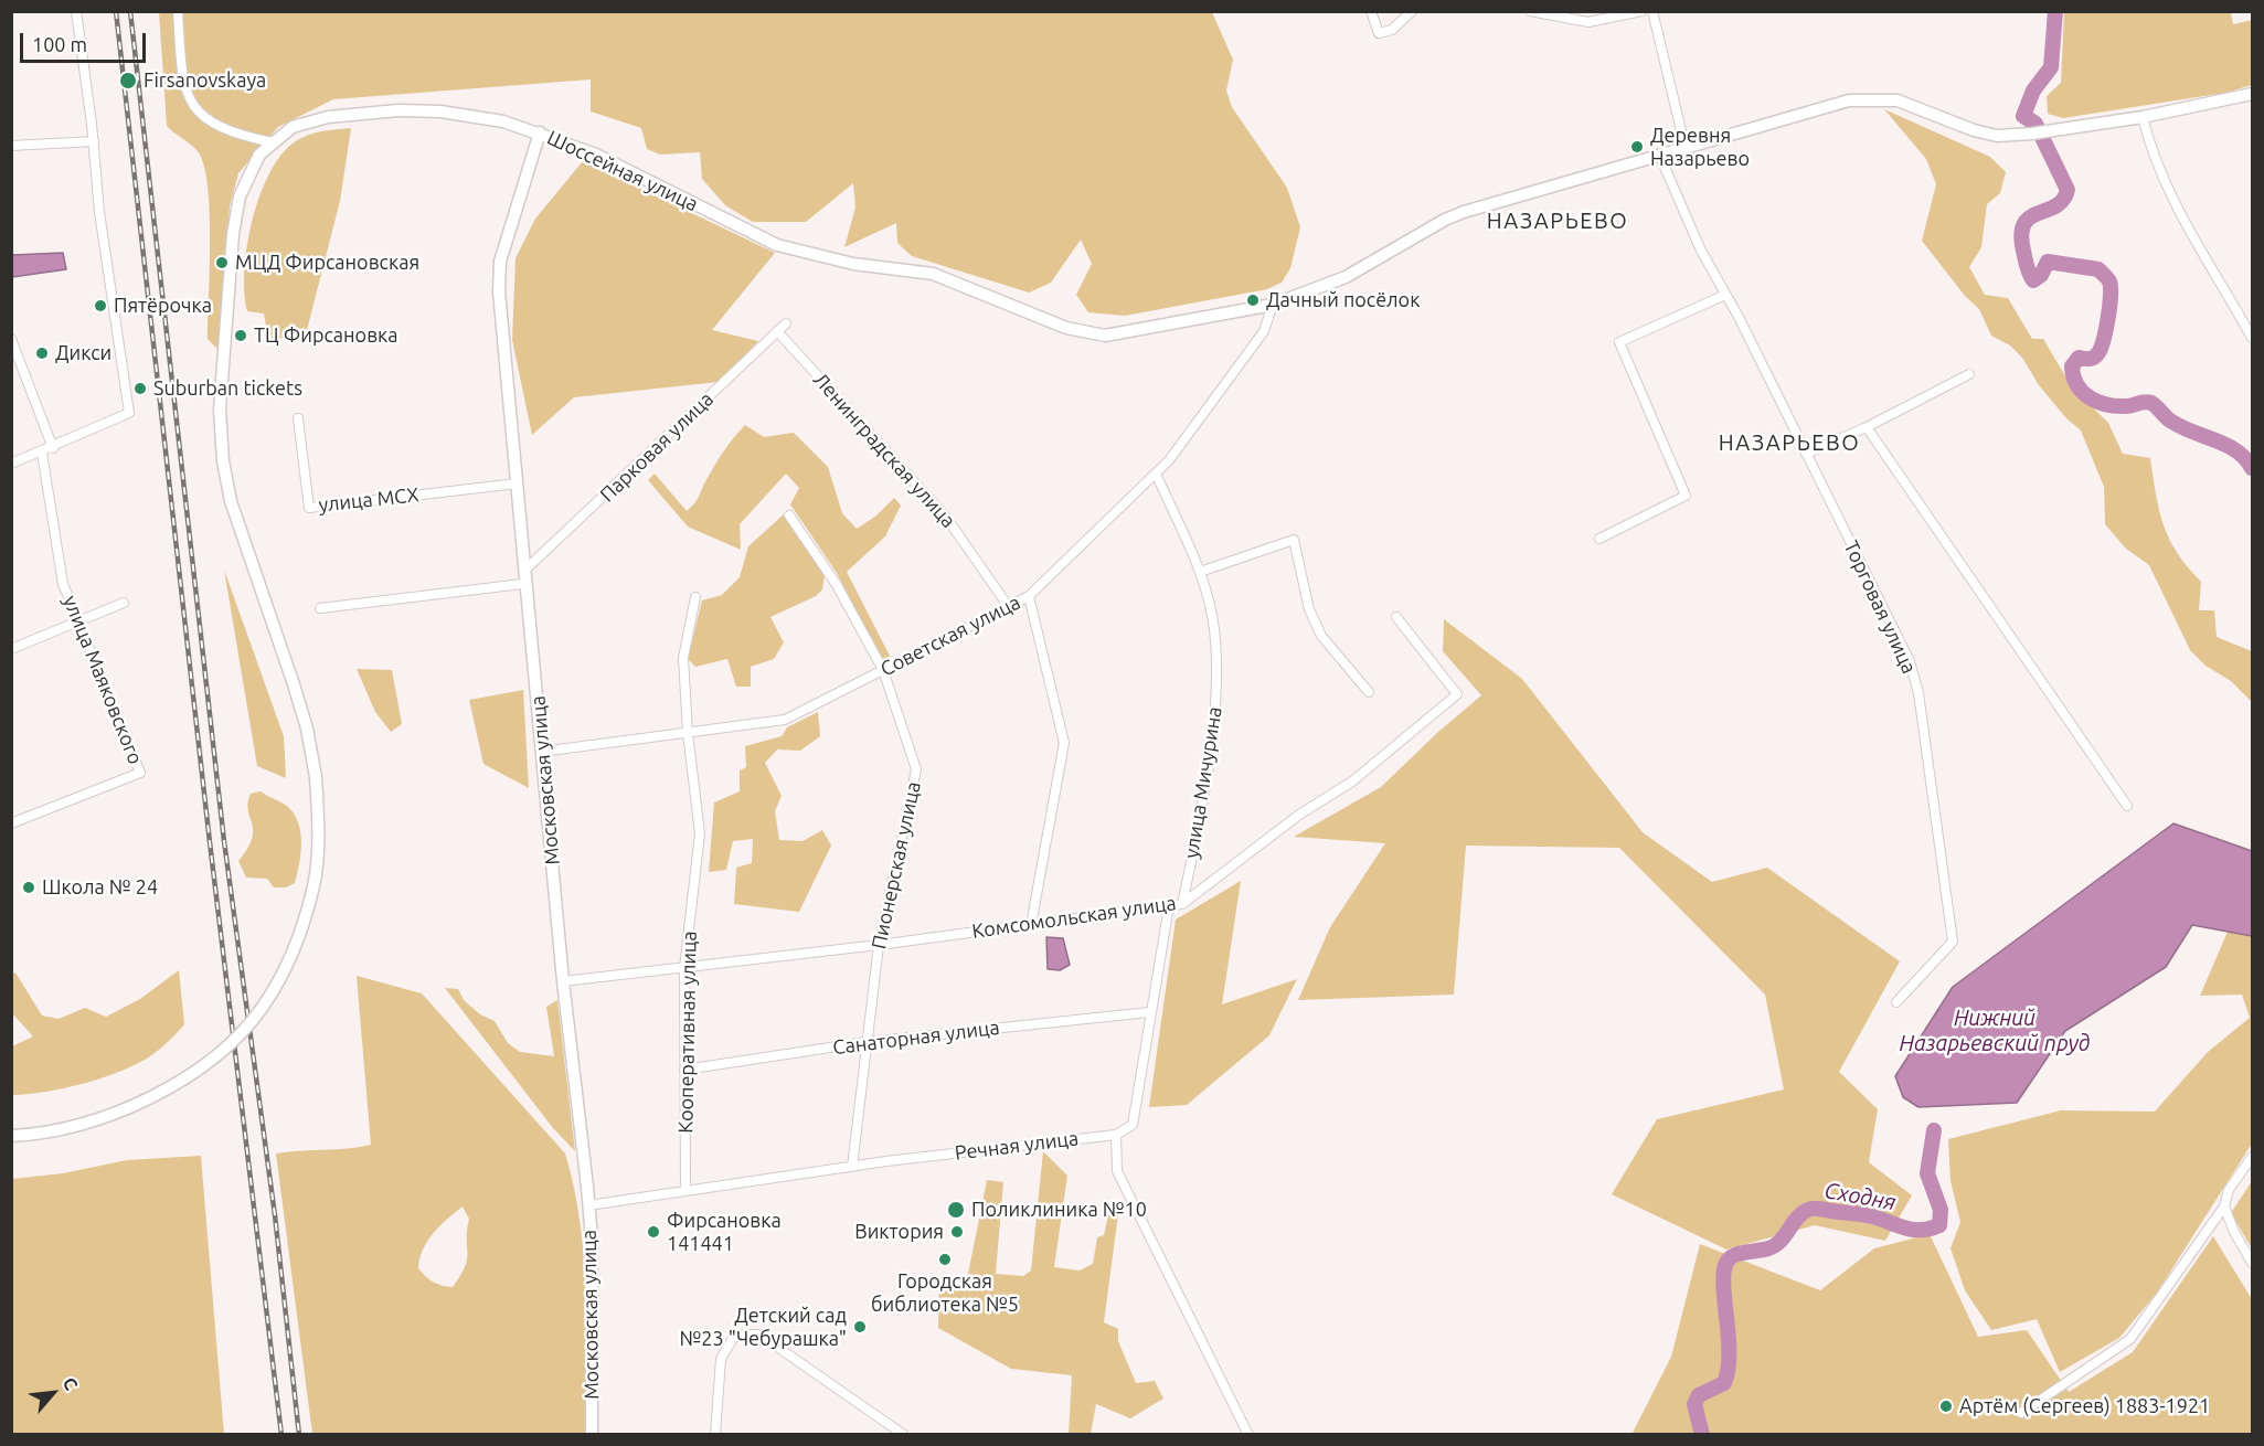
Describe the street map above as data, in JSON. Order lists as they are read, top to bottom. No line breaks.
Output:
{"streets":{"street":["Шоссейная улица","Парковая улица","Ленинградская улица","улица МСХ","Торговая улица","Советская улица","улица Маяковского","Московская улица","улица Мичурина","Пионерская улица","Комсомольская улица","Кооперативная улица","Санаторная улица","Речная улица"]},"crossings":[["Шоссейная улица","Торговая улица"],["Шоссейная улица","Советская улица"],["Шоссейная улица","Московская улица"],["Парковая улица","Ленинградская улица"],["Парковая улица","Московская улица"],["Ленинградская улица","Советская улица"],["улица МСХ","Московская улица"],["Советская улица","Московская улица"],["Советская улица","улица Мичурина"],["Советская улица","Пионерская улица"],["Советская улица","Кооперативная улица"],["Московская улица","Комсомольская улица"],["Московская улица","Речная улица"],["улица Мичурина","Комсомольская улица"],["Пионерская улица","Комсомольская улица"],["Пионерская улица","Санаторная улица"],["Пионерская улица","Речная улица"],["Комсомольская улица","Кооперативная улица"],["Кооперативная улица","Санаторная улица"],["Кооперативная улица","Речная улица"]],"districts":["НАЗАРЬЕВО","НАЗАРЬЕВО"],"water":["Нижний Назарьевский пруд","Сходня"],"places":["Firsanovskaya","Деревня Назарьево","МЦД Фирсановская","Дачный посёлок","Пятёрочка","ТЦ Фирсановка","Дикси","Suburban tickets","Школа № 24","Поликлиника №10","Фирсановка 141441","Виктория","Городская библиотека №5","Детский сад №23 \"Чебурашка\"","Артём (Сергеев) 1883-1921"],"scale_bar":"100 m","north":"top right"}
